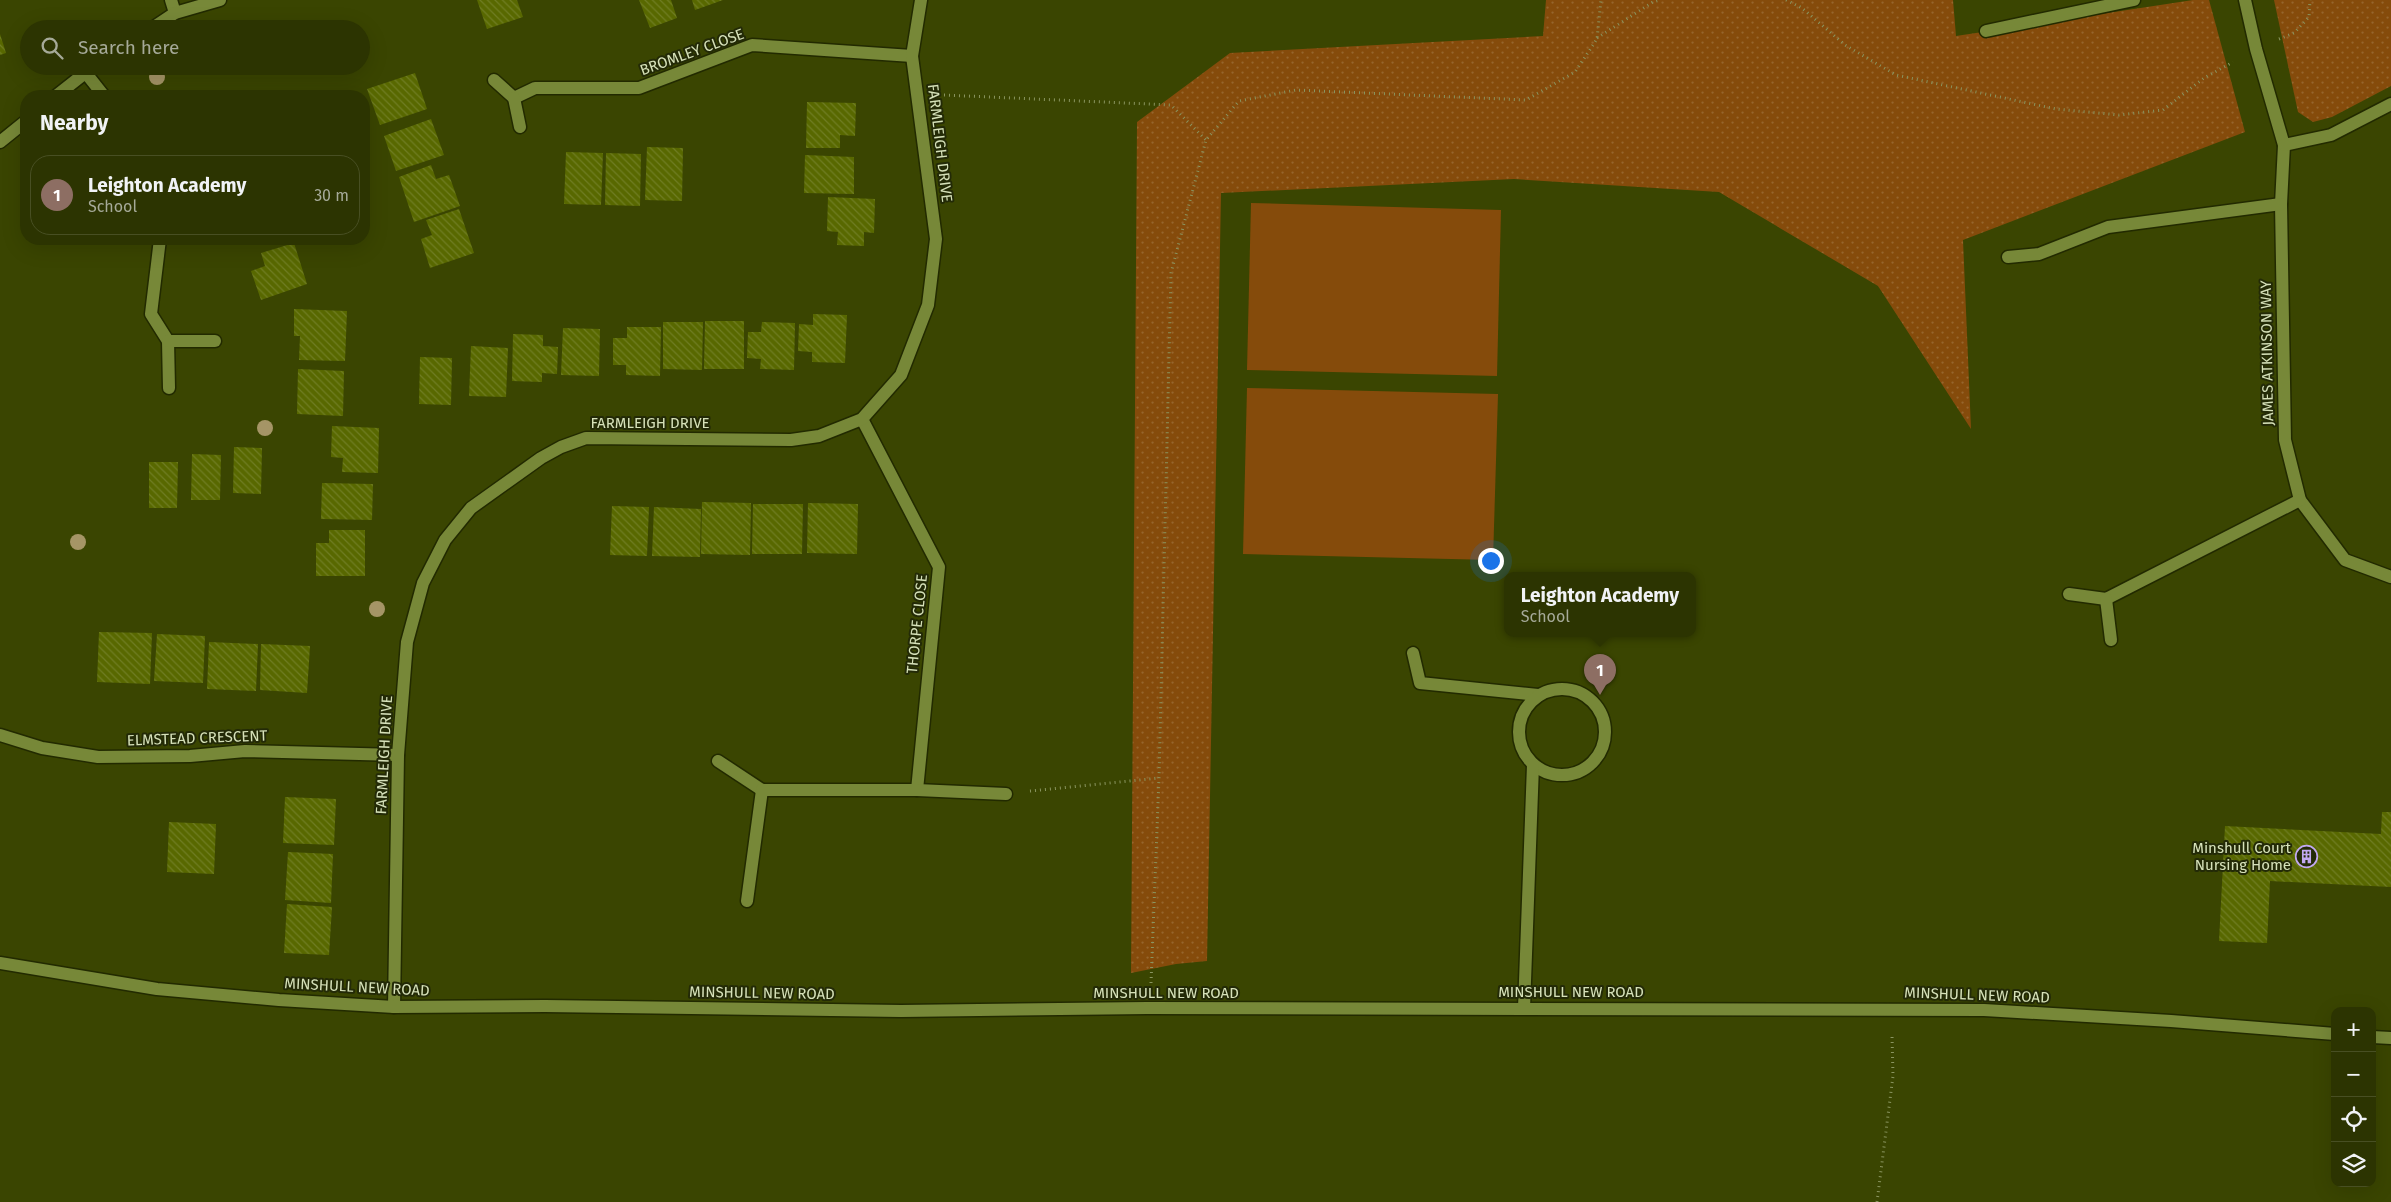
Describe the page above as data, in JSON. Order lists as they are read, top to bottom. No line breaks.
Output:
{"streets":{"street":["BROMLEY CLOSE","FARMLEIGH DRIVE","JAMES ATKINSON WAY","THORPE CLOSE","ELMSTEAD CRESCENT","MINSHULL NEW ROAD"]},"crossings":[["BROMLEY CLOSE","FARMLEIGH DRIVE"],["FARMLEIGH DRIVE","THORPE CLOSE"],["FARMLEIGH DRIVE","ELMSTEAD CRESCENT"],["FARMLEIGH DRIVE","MINSHULL NEW ROAD"]],"places":{"building":["Minshull Court Nursing Home"]},"page":{"search":"Search here","heading":"Nearby","list":[{"mark":"1","name":"Leighton Academy","note":"School","value":"30 m"}],"popup":["Leighton Academy","School"],"pins":"1","map_buttons":["+","−"]}}
